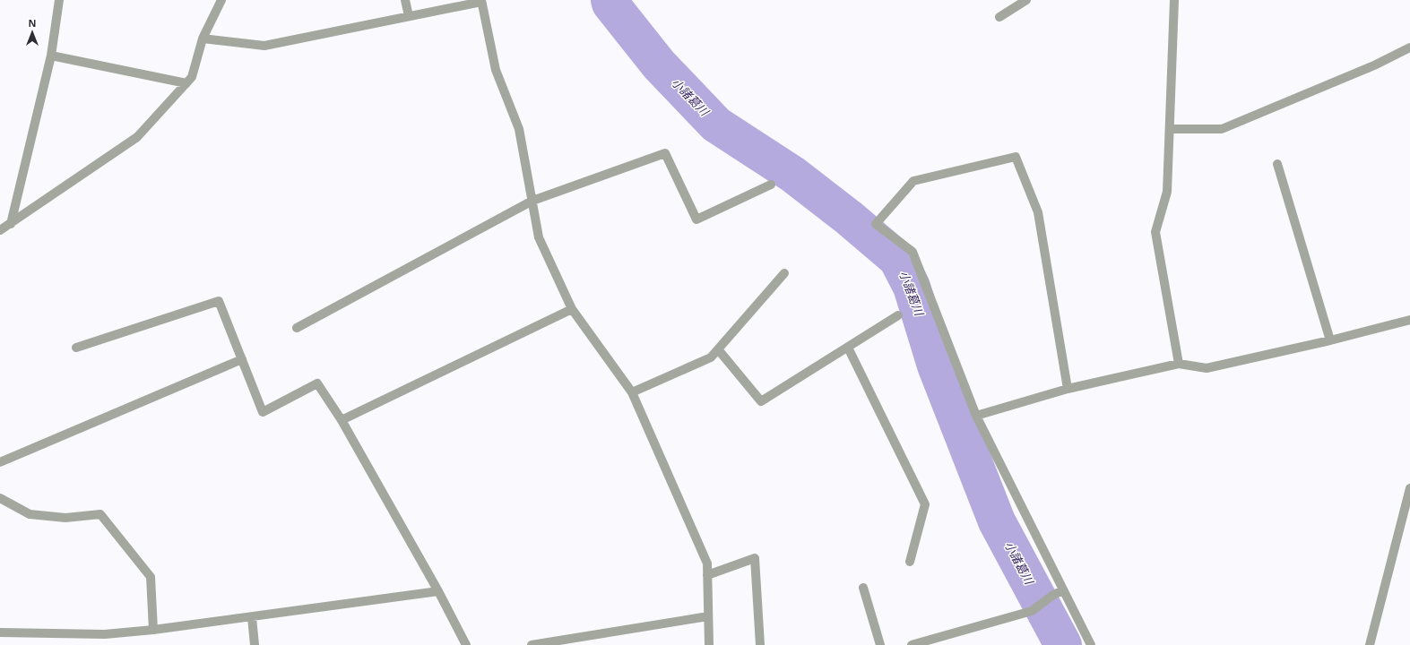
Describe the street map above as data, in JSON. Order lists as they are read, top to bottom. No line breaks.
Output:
{"water":["小諸葛川"],"north":"top"}
